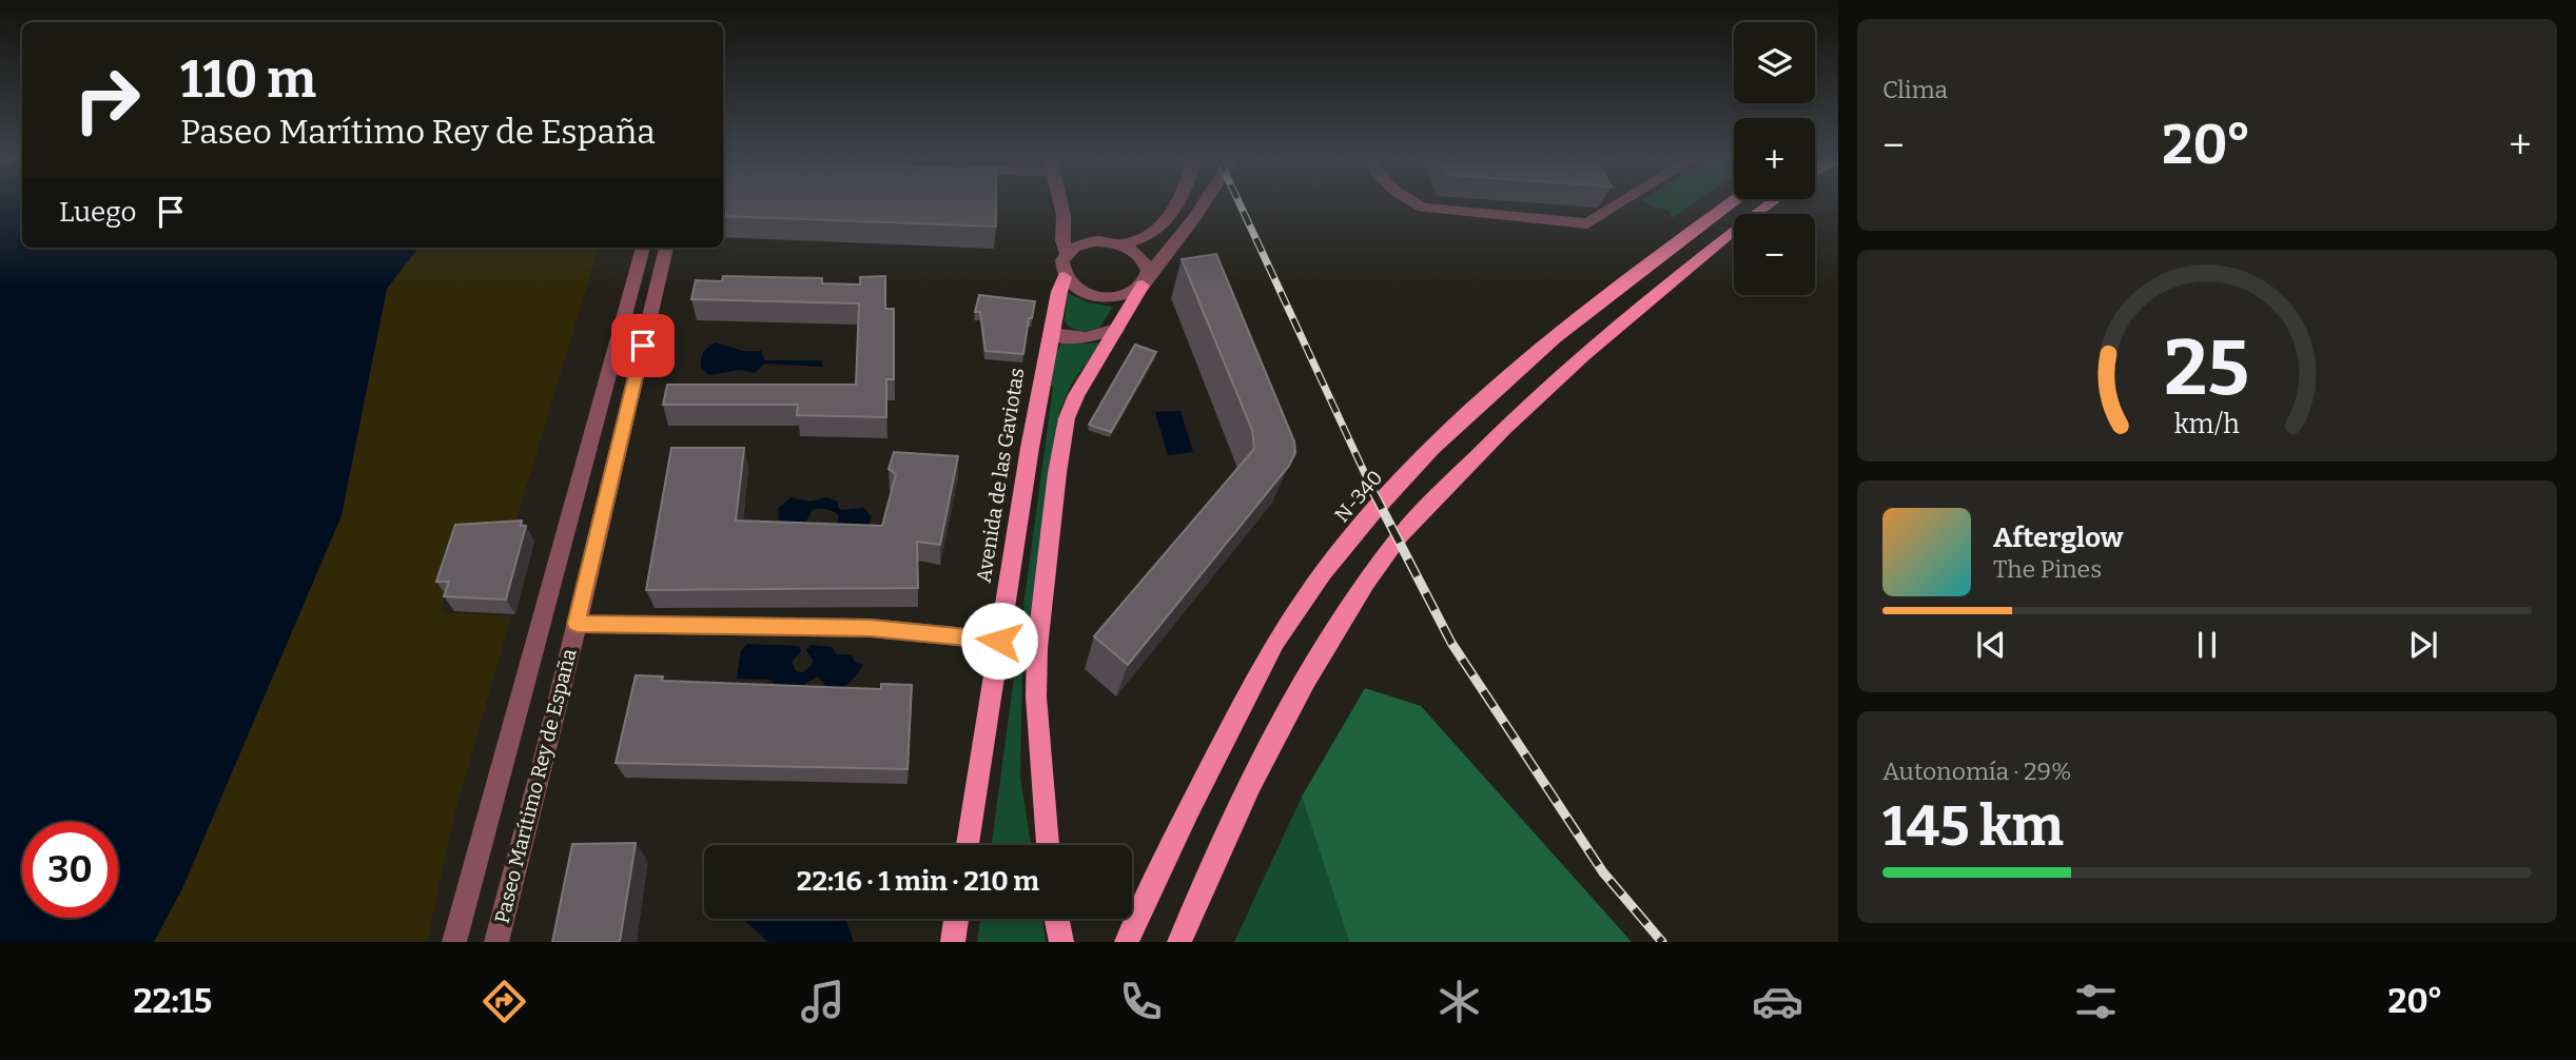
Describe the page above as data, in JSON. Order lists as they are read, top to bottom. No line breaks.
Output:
{"streets":{"main road":["Avenida de las Gaviotas","N-340"],"street":["Paseo Marítimo Rey de España"]},"page":{"tile":["Clima",["Autonomía · 29%","145 km"]],"map_buttons":["+","−"],"turn":["110 m","Paseo Marítimo Rey de España"],"heat":["−","20°","+"],"then":"Luego","song":["Afterglow","The Pines"],"limit":"30","trip":"22:16 · 1 min · 210 m","tabs":["22:15","20°"],"gauge":["25","km/h"]}}
